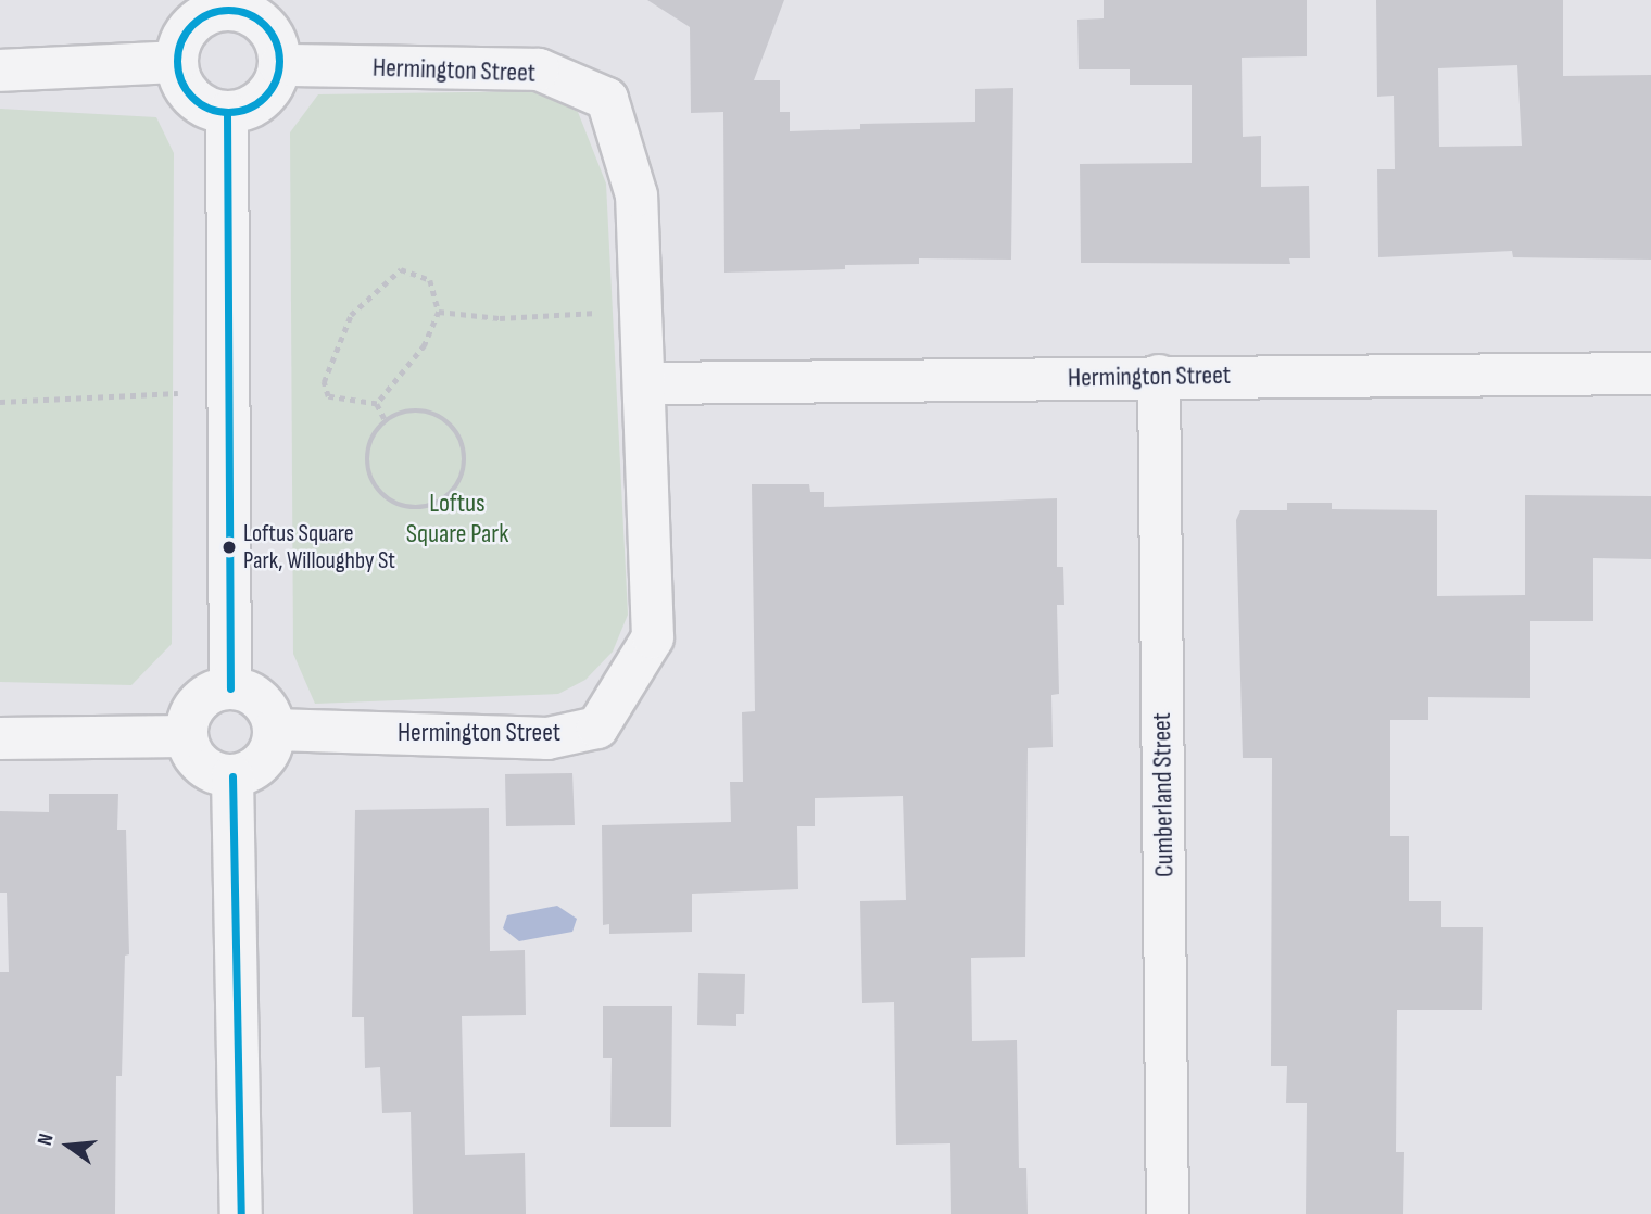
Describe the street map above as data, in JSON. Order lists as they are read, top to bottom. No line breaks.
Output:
{"streets":{"street":["Hermington Street","Cumberland Street"]},"crossings":[["Hermington Street","Cumberland Street"]],"parks":["Loftus Square Park"],"places":["Loftus Square Park, Willoughby St"],"north":"left"}
